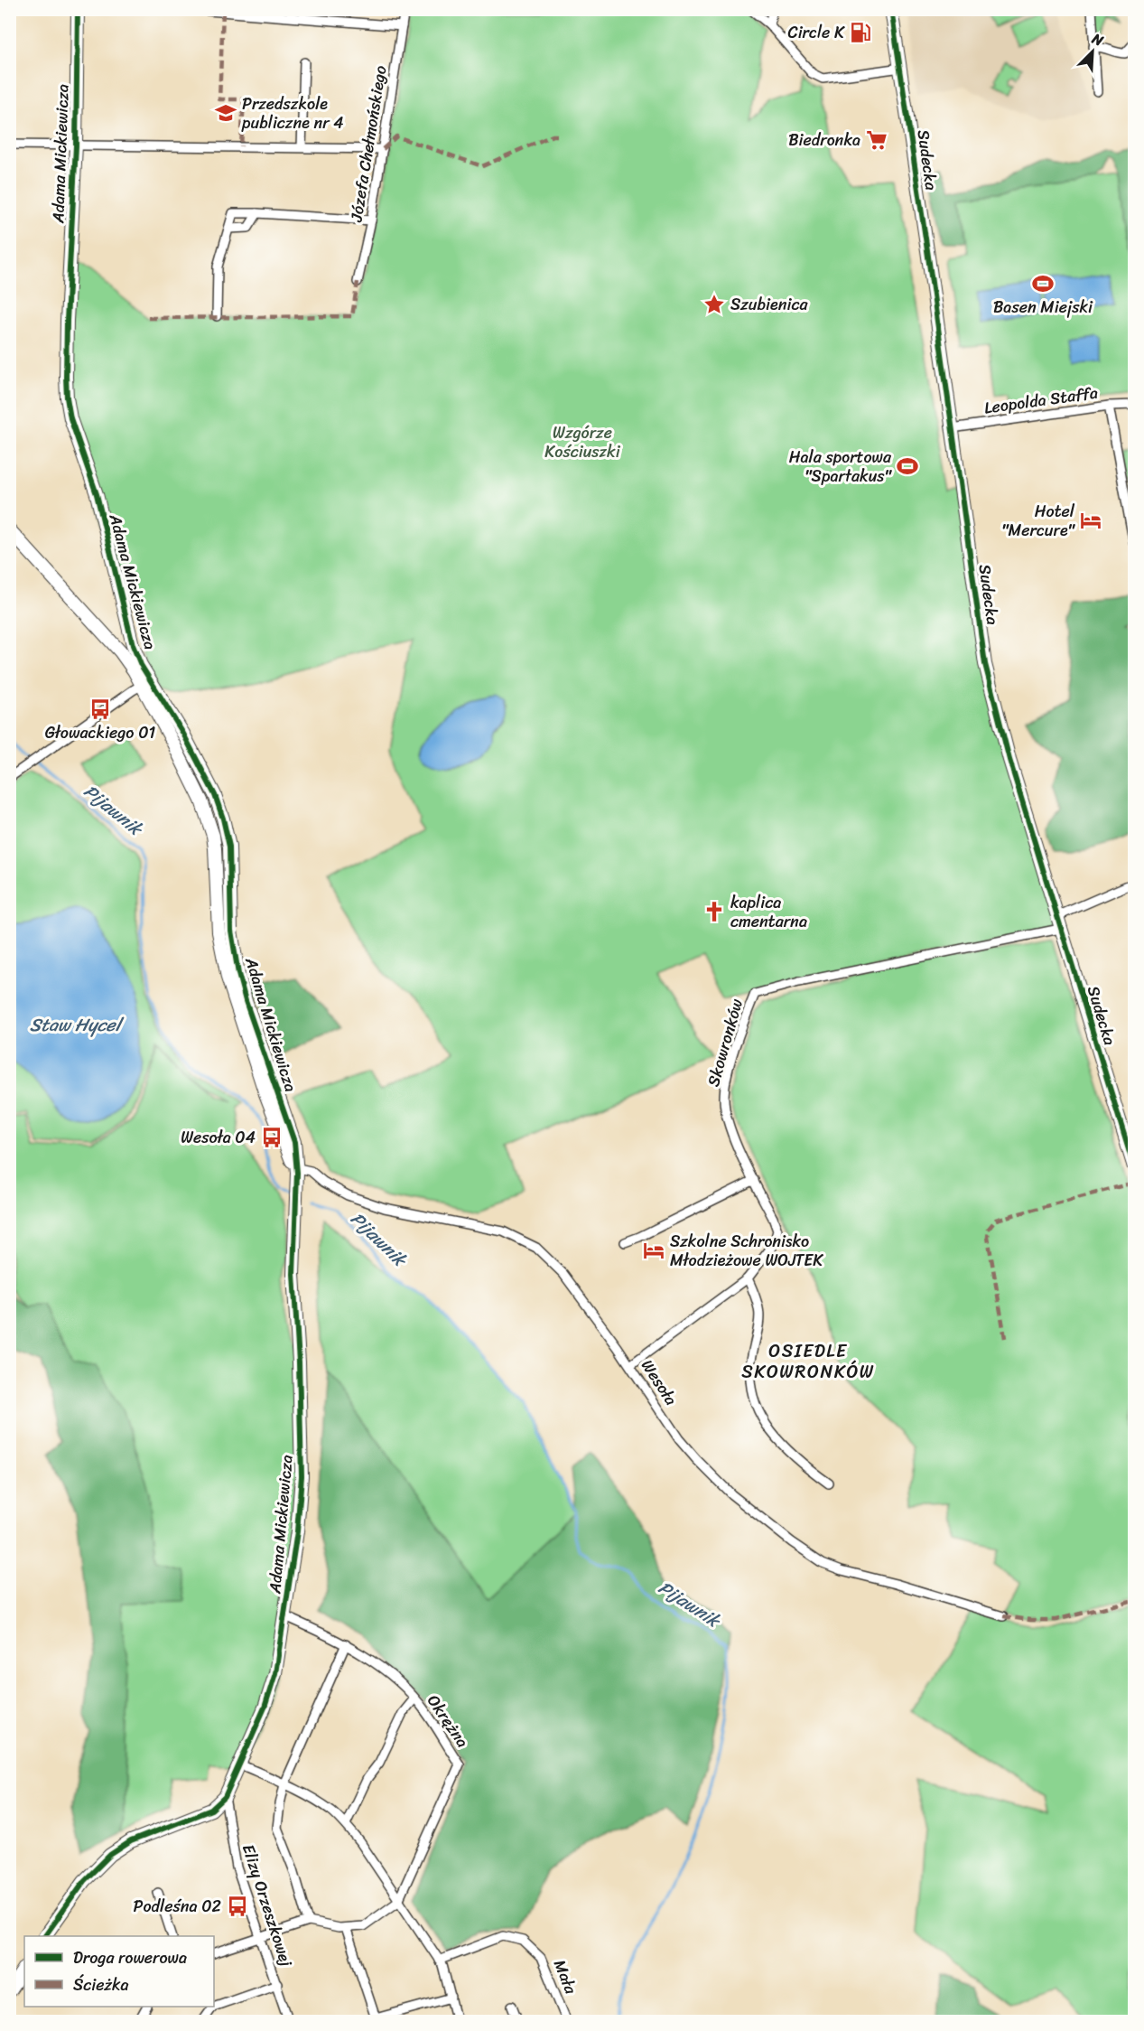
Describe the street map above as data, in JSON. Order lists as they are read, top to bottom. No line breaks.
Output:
{"streets":{"street":["Józefa Chełmońskiego","Adama Mickiewicza","Sudecka","Leopolda Staffa","Skowronków","Wesoła","Okrężna","Elizy Orzeszkowej","Mała"]},"crossings":[["Adama Mickiewicza","Wesoła"],["Adama Mickiewicza","Okrężna"],["Adama Mickiewicza","Elizy Orzeszkowej"],["Sudecka","Leopolda Staffa"],["Sudecka","Skowronków"],["Skowronków","Wesoła"]],"districts":["OSIEDLE SKOWRONKÓW"],"water":["Pijawnik","Staw Hycel"],"parks":["Wzgórze Kościuszki"],"places":{"fuel station":["Circle K"],"school or university":["Przedszkole publiczne nr 4"],"supermarket":["Biedronka"],"sports":["Basen Miejski","Hala sportowa \"Spartakus\""],"place":["Szubienica"],"hotel":["Hotel \"Mercure\"","Szkolne Schronisko Młodzieżowe WOJTEK"],"bus stop":["Głowackiego 01","Wesoła 04","Podleśna 02"],"church":["kaplica cmentarna"]},"legend":["Droga rowerowa","Ścieżka"],"north":"top right"}
